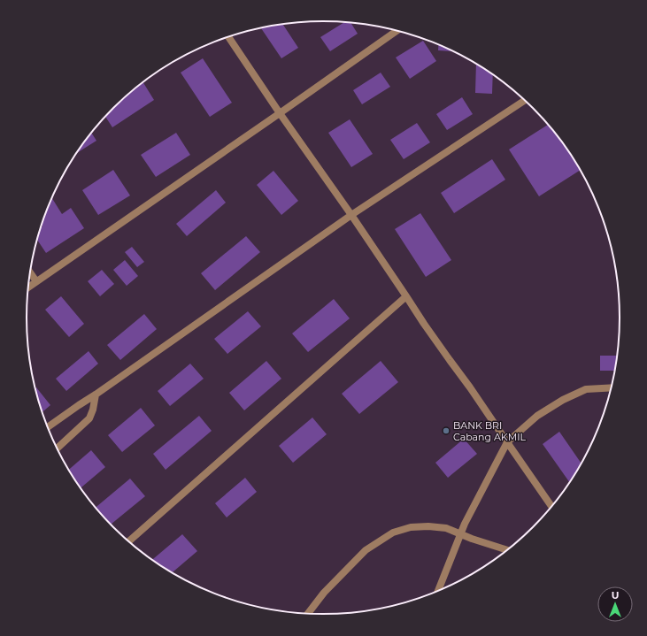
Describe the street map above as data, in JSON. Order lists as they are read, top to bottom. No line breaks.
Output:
{"places":["BANK BRI Cabang AKMIL"],"north":"top"}
